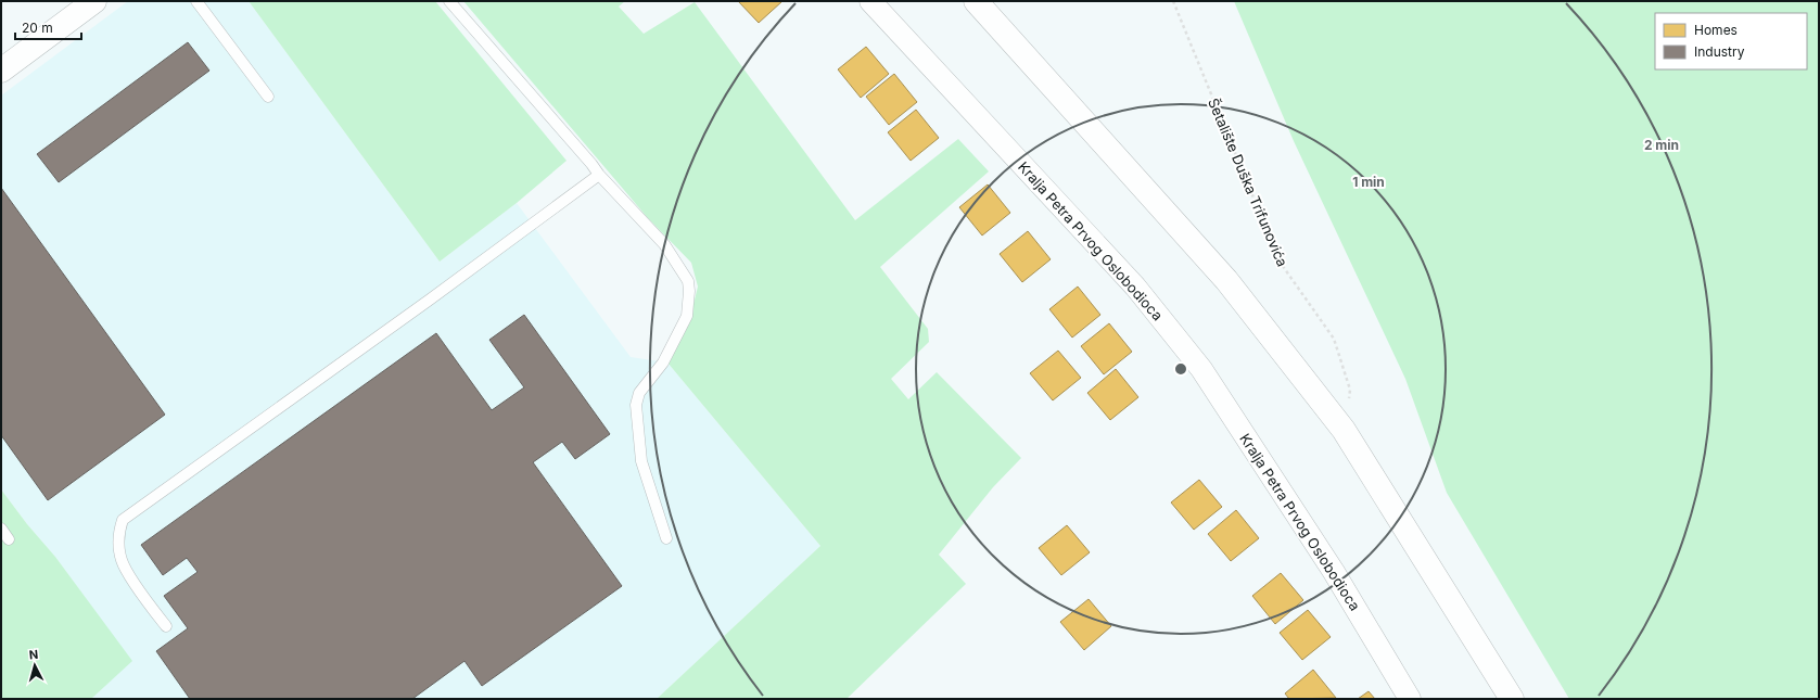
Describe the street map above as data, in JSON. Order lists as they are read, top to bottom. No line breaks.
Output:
{"streets":{"street":["Kralja Petra Prvog Oslobodioca"],"path":["Šetalište Duška Trifunovića"]},"legend":["Homes","Industry"],"scale_bar":"20 m","north":"top","rings":["2 min","1 min"]}
